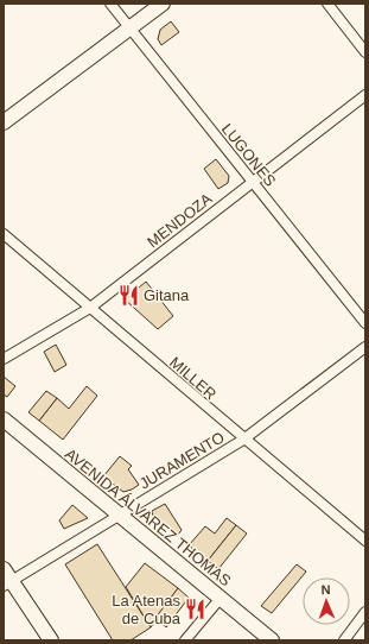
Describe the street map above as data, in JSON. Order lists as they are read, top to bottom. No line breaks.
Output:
{"streets":{"main road":["AVENIDA ÁLVAREZ THOMAS"],"street":["LUGONES","MENDOZA","MILLER","JURAMENTO"]},"crossings":[["LUGONES","MENDOZA"],["MENDOZA","MILLER"],["MILLER","JURAMENTO"],["JURAMENTO","AVENIDA ÁLVAREZ THOMAS"]],"places":{"restaurant":["Gitana","La Atenas de Cuba"]},"north":"top"}
